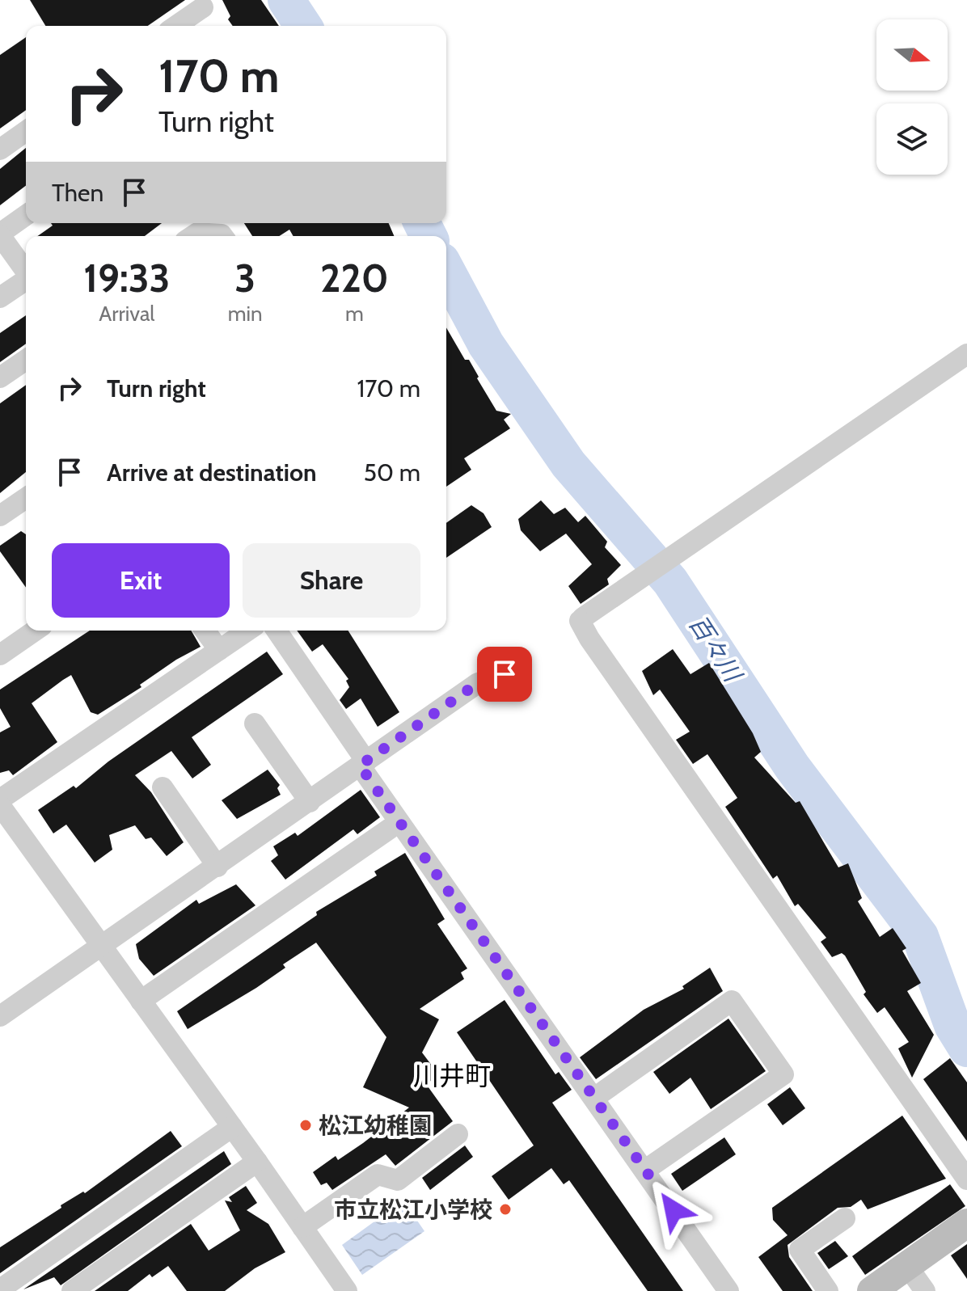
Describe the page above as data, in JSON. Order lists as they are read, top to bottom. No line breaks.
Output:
{"districts":["川井町"],"water":["百々川"],"places":["松江幼稚園","市立松江小学校"],"north":"right","page":{"turn":["170 m","Turn right"],"then":"Then","eta":["19:33","Arrival","3","min","220","m"],"list":[{"name":"Turn right","value":"170 m"},{"name":"Arrive at destination","value":"50 m"}],"buttons":["Exit","Share"]}}
